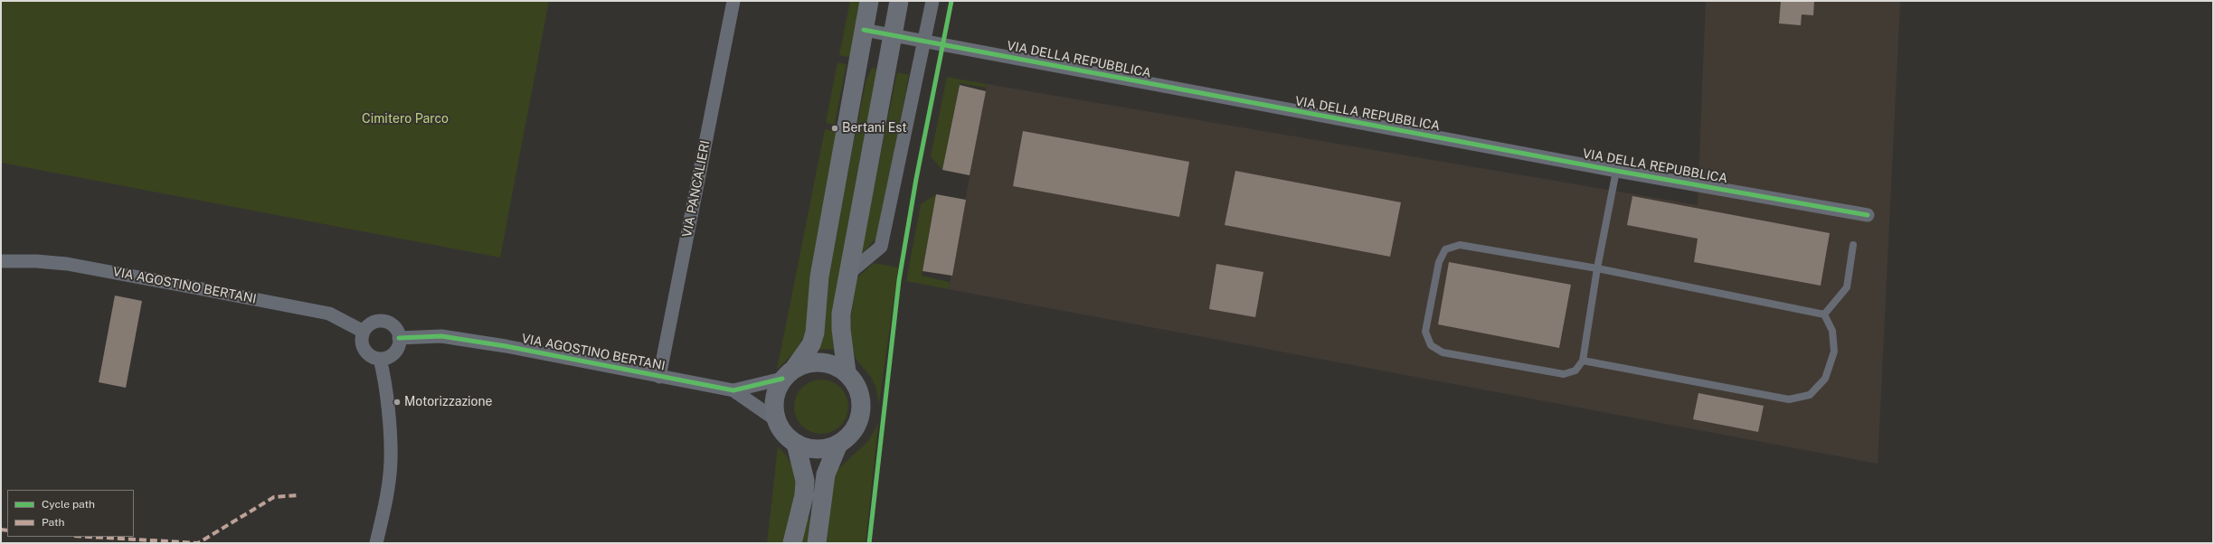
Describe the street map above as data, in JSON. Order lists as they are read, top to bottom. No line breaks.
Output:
{"streets":{"street":["VIA DELLA REPUBBLICA","VIA PANCALIERI","VIA AGOSTINO BERTANI"]},"crossings":[["VIA PANCALIERI","VIA AGOSTINO BERTANI"]],"parks":["Cimitero Parco"],"places":["Bertani Est","Motorizzazione"],"legend":["Cycle path","Path"]}
